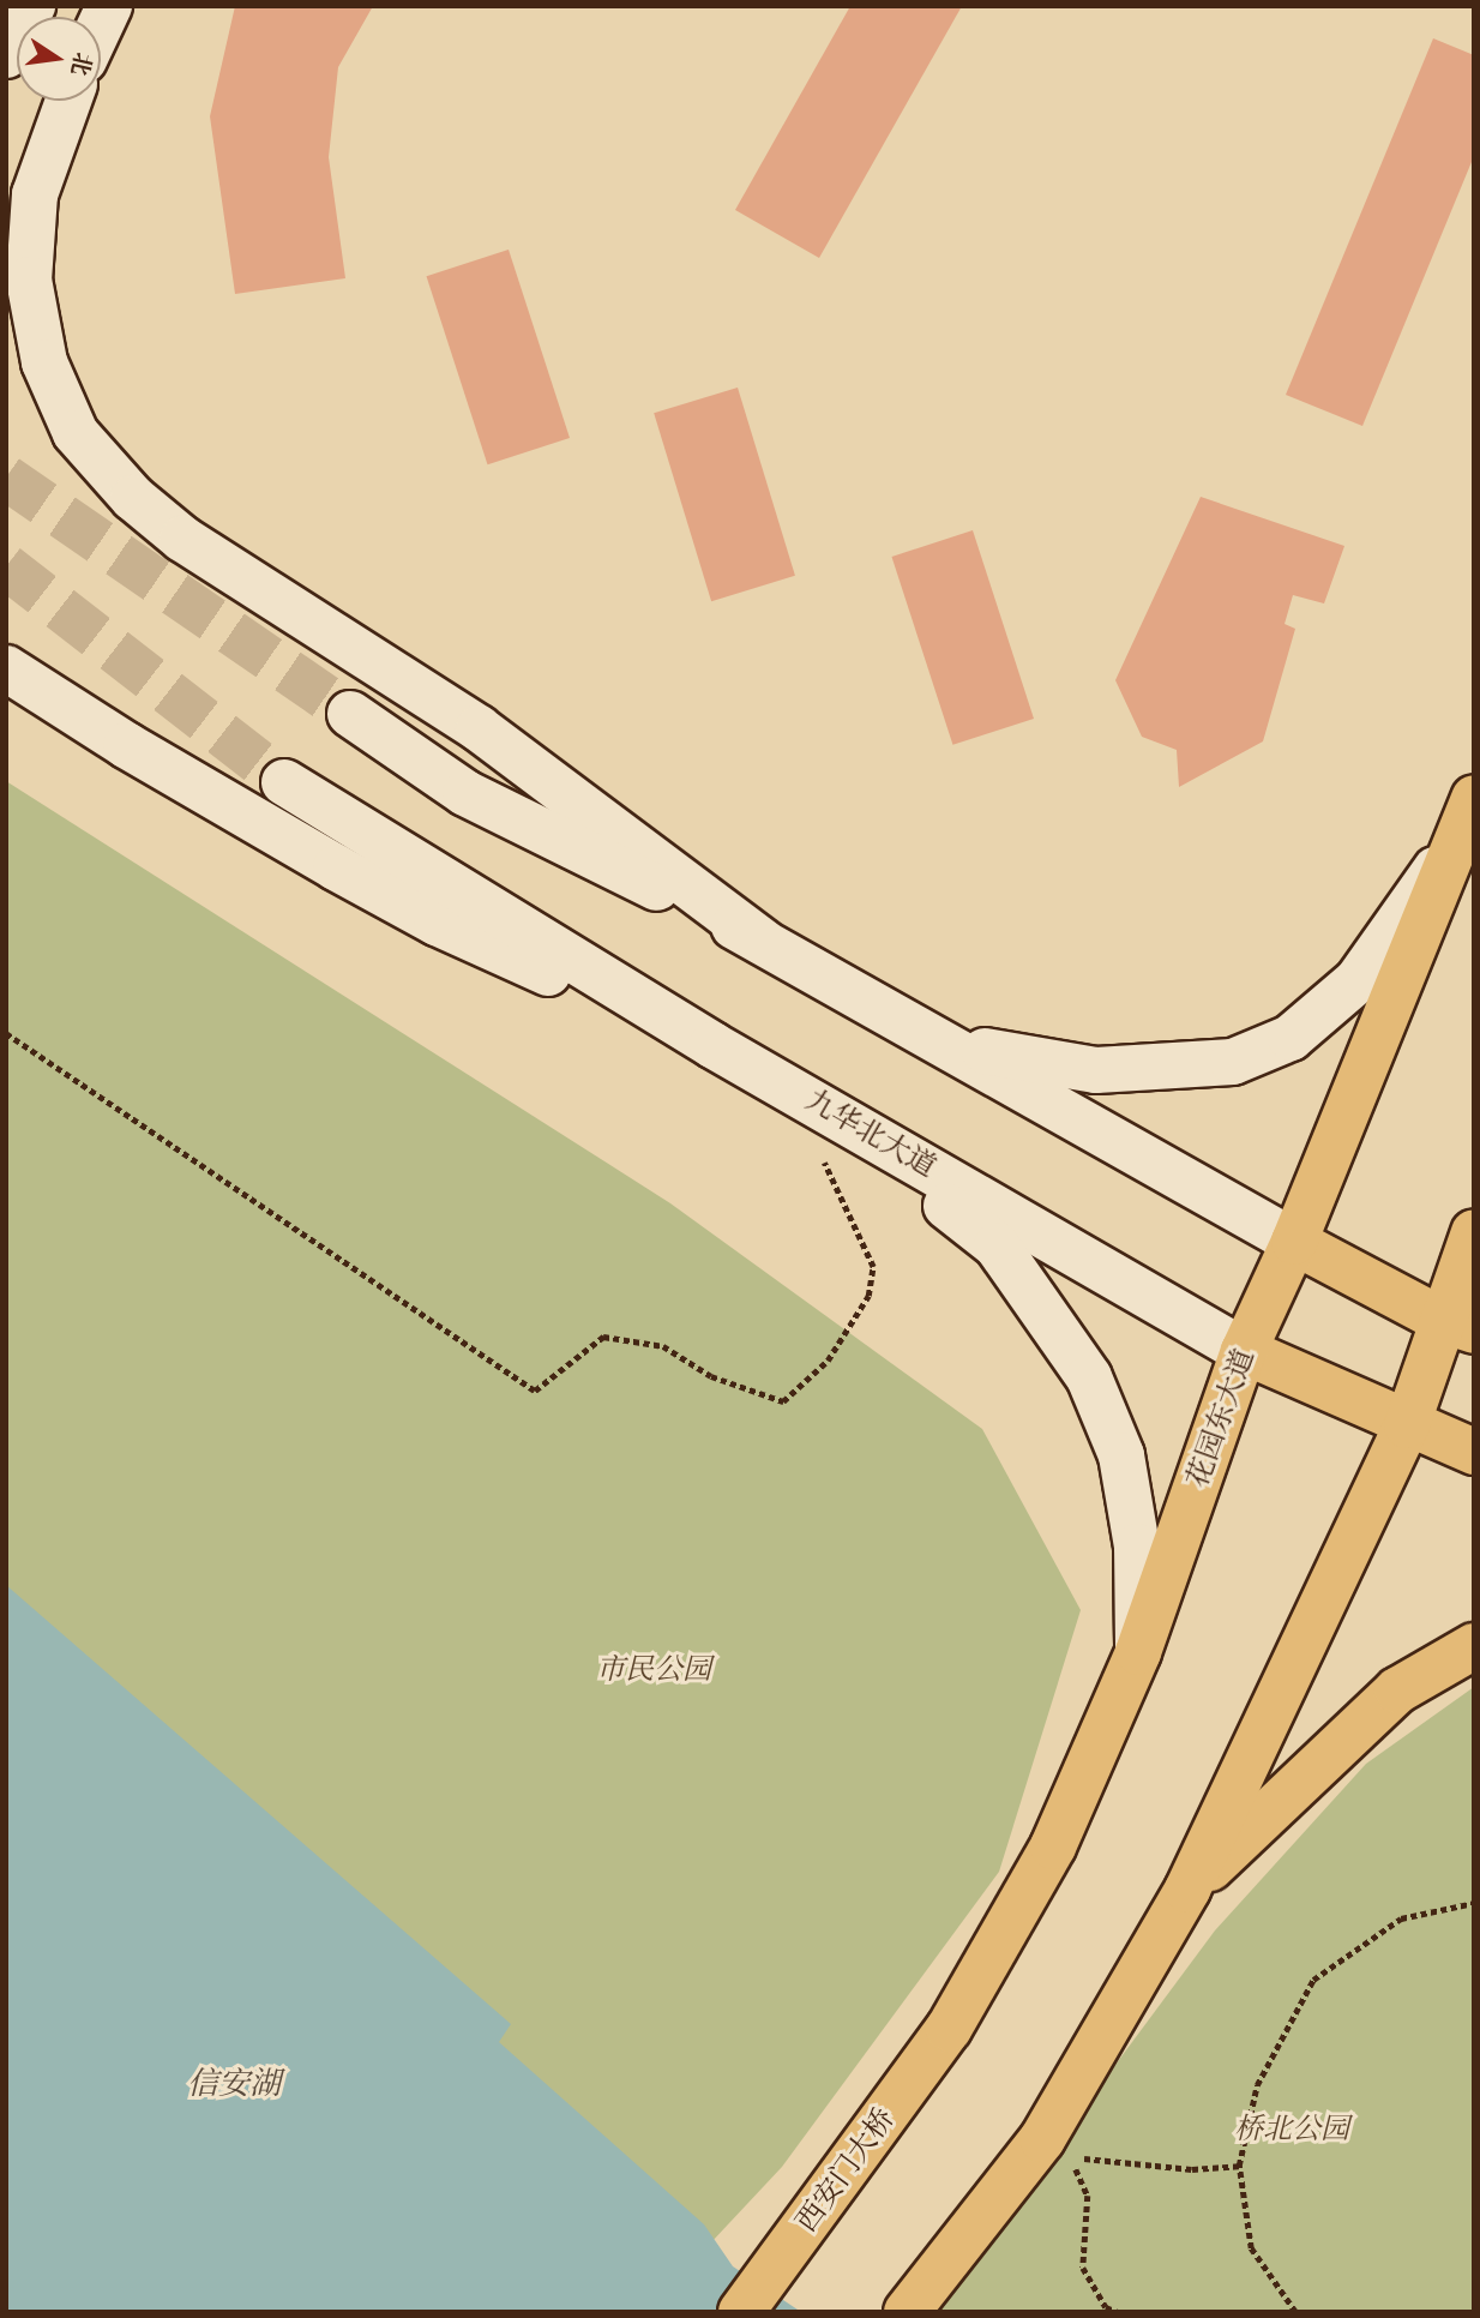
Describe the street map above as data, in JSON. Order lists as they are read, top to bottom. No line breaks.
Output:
{"streets":{"main road":["九华北大道","花园东大道","西安门大桥"]},"crossings":[["九华北大道","花园东大道"],["花园东大道","西安门大桥"]],"water":["信安湖"],"parks":["市民公园","桥北公园"],"north":"right"}
